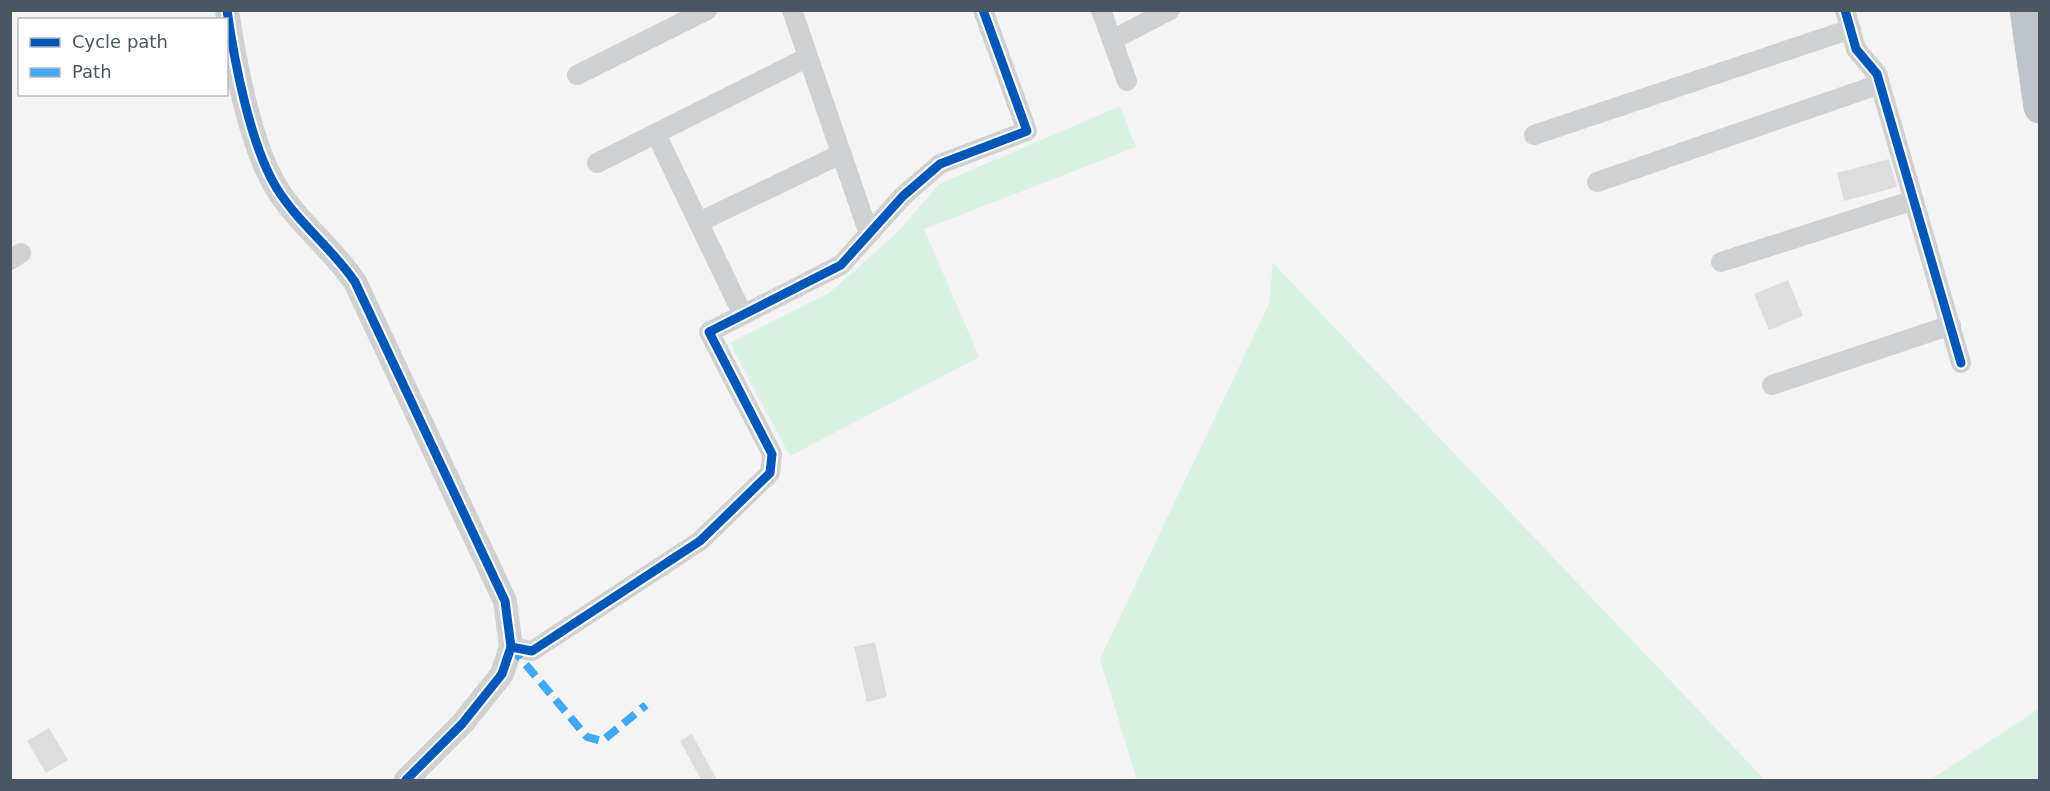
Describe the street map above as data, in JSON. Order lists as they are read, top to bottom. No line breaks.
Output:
{"legend":["Cycle path","Path"]}
